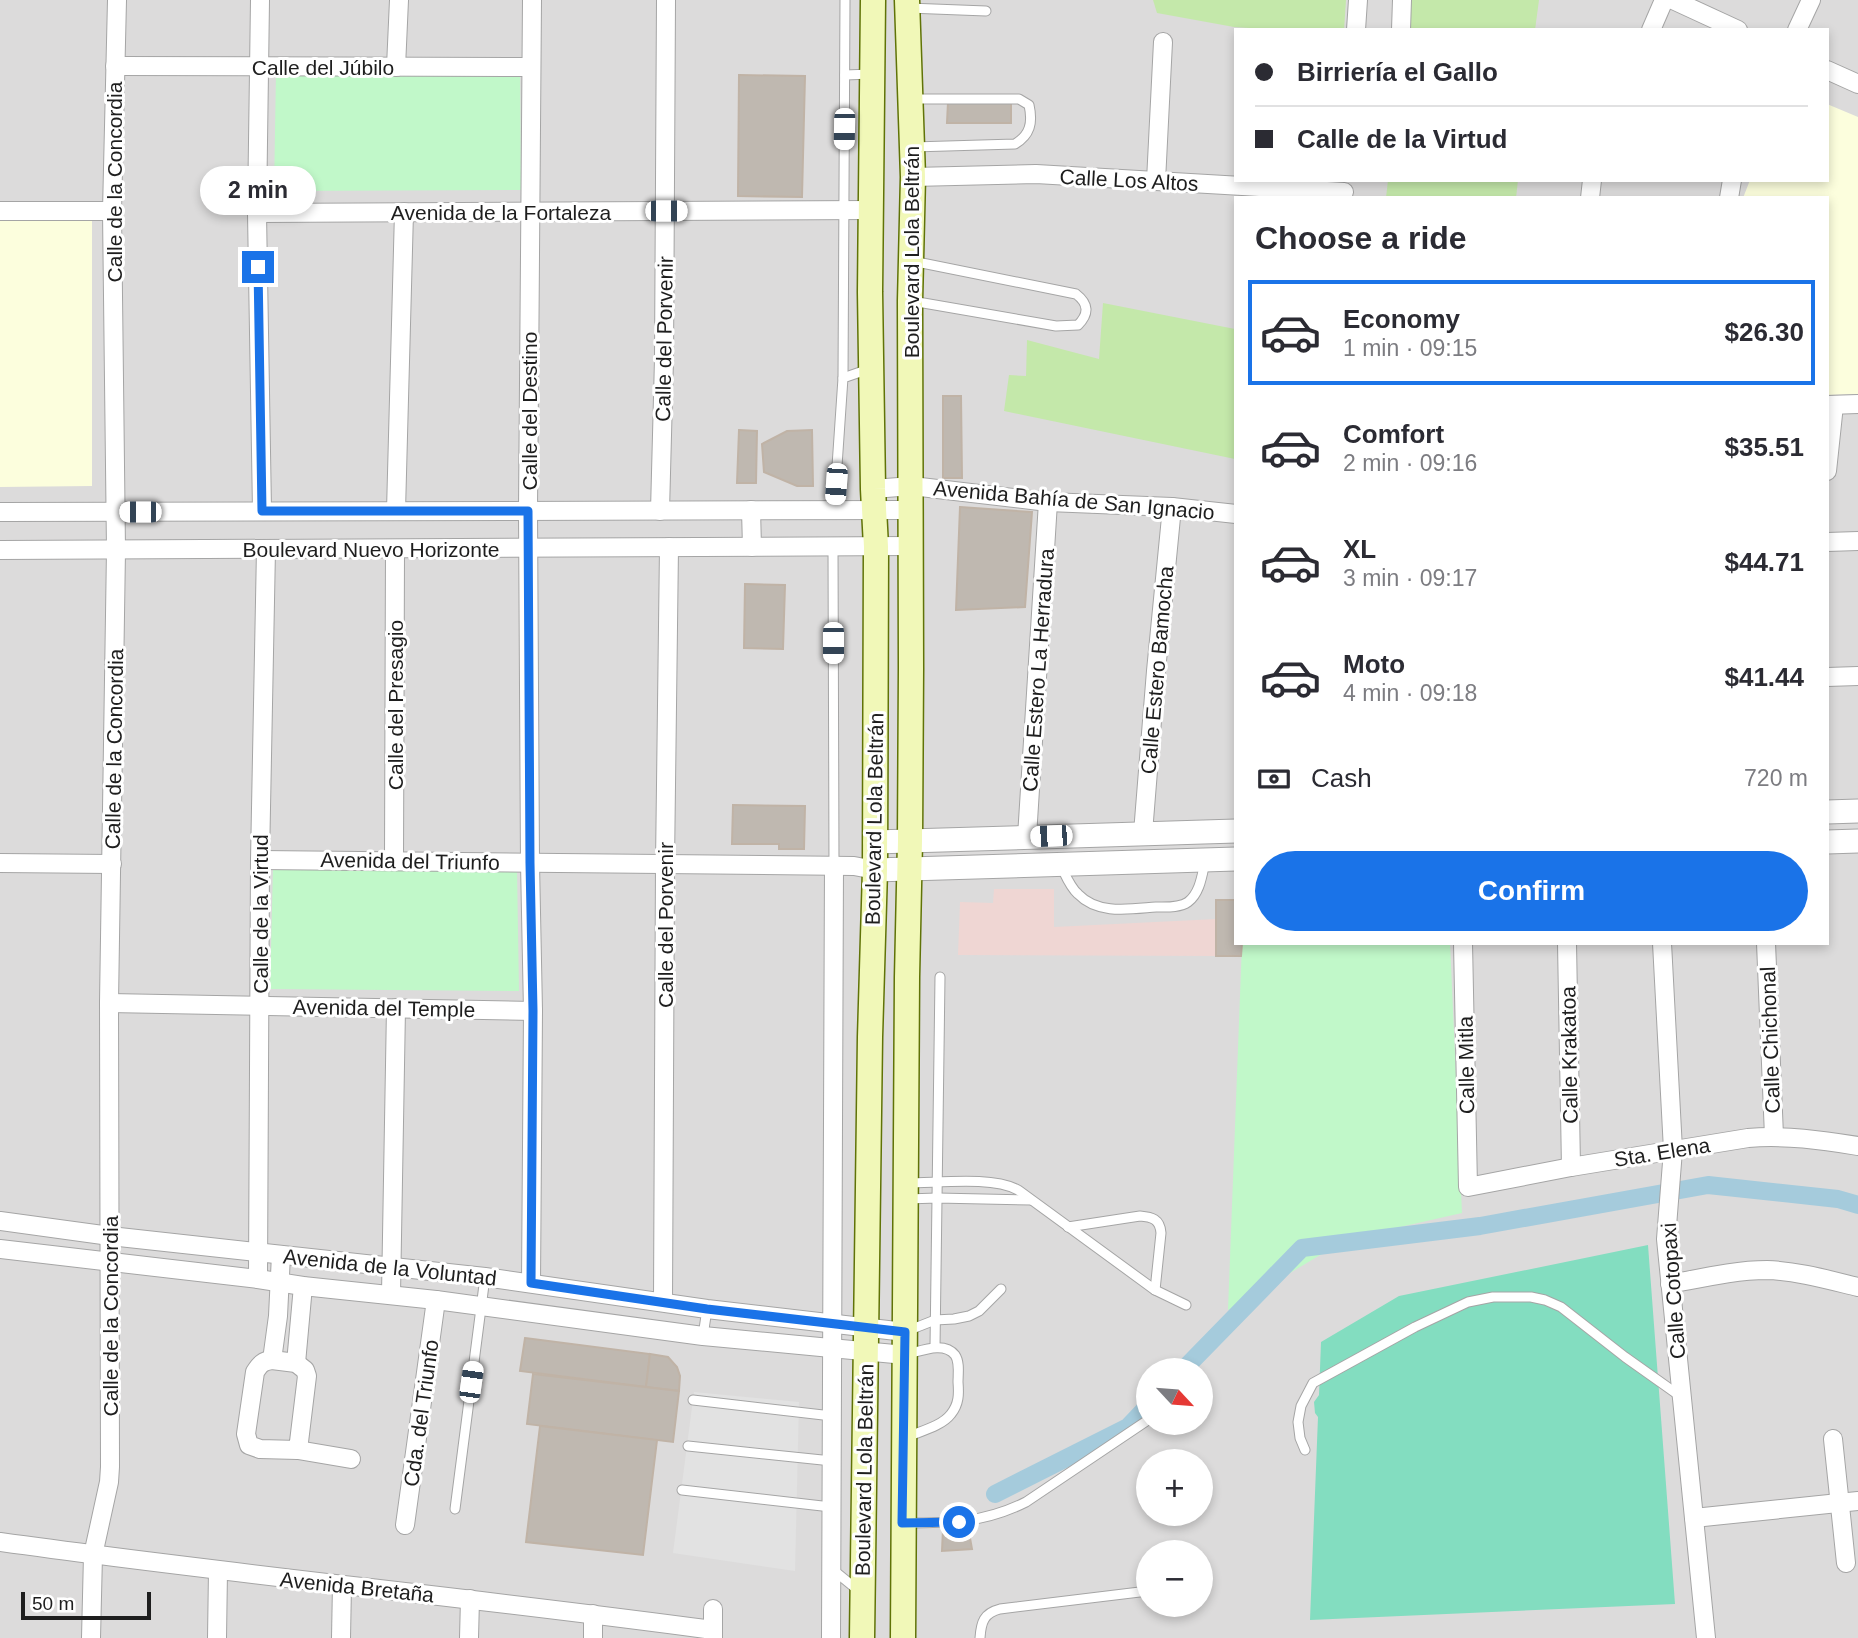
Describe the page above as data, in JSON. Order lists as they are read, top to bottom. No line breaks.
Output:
{"streets":{"main road":["Boulevard Lola Beltrán"],"street":["Calle del Júbilo","Calle Los Altos","Calle de la Concordia","Avenida de la Fortaleza","Calle del Porvenir","Calle del Destino","Avenida Bahía de San Ignacio","Boulevard Nuevo Horizonte","Calle Estero La Herradura","Calle Estero Bamocha","Calle del Presagio","Avenida del Triunfo","Calle de la Virtud","Avenida del Temple","Calle Chichonal","Calle Krakatoa","Calle Mitla","Sta. Elena","Avenida de la Voluntad","Calle Cotopaxi","Cda. del Triunfo","Avenida Bretaña"]},"crossings":[["Calle del Júbilo","Calle de la Concordia"],["Calle del Júbilo","Calle del Destino"],["Calle Los Altos","Boulevard Lola Beltrán"],["Calle de la Concordia","Boulevard Nuevo Horizonte"],["Calle de la Concordia","Avenida del Temple"],["Calle de la Concordia","Avenida de la Voluntad"],["Calle de la Concordia","Avenida Bretaña"],["Avenida de la Fortaleza","Boulevard Lola Beltrán"],["Avenida de la Fortaleza","Calle del Porvenir"],["Avenida de la Fortaleza","Calle del Destino"],["Boulevard Lola Beltrán","Avenida Bahía de San Ignacio"],["Boulevard Lola Beltrán","Boulevard Nuevo Horizonte"],["Boulevard Lola Beltrán","Avenida del Triunfo"],["Boulevard Lola Beltrán","Avenida de la Voluntad"],["Calle del Porvenir","Boulevard Nuevo Horizonte"],["Calle del Porvenir","Avenida del Triunfo"],["Calle del Porvenir","Avenida de la Voluntad"],["Calle del Destino","Boulevard Nuevo Horizonte"],["Calle del Destino","Avenida del Triunfo"],["Calle del Destino","Avenida del Temple"],["Calle del Destino","Avenida de la Voluntad"],["Avenida Bahía de San Ignacio","Boulevard Nuevo Horizonte"],["Avenida Bahía de San Ignacio","Calle Estero La Herradura"],["Avenida Bahía de San Ignacio","Calle Estero Bamocha"],["Boulevard Nuevo Horizonte","Calle del Presagio"],["Boulevard Nuevo Horizonte","Calle de la Virtud"],["Calle del Presagio","Avenida del Triunfo"],["Avenida del Triunfo","Calle de la Virtud"],["Calle de la Virtud","Avenida del Temple"],["Calle de la Virtud","Avenida de la Voluntad"],["Calle Chichonal","Sta. Elena"],["Calle Krakatoa","Sta. Elena"],["Calle Mitla","Sta. Elena"],["Sta. Elena","Calle Cotopaxi"],["Avenida de la Voluntad","Cda. del Triunfo"]],"scale_bar":"50 m","north":"bottom right","page":{"banner":["Birriería el Gallo","Calle de la Virtud"],"bubble":"2 min","heading":"Choose a ride","list":[{"name":"Economy","note":"1 min · 09:15","value":"$26.30"},{"name":"Comfort","note":"2 min · 09:16","value":"$35.51"},{"name":"XL","note":"3 min · 09:17","value":"$44.71"},{"name":"Moto","note":"4 min · 09:18","value":"$41.44"}],"pay":["Cash","720 m"],"buttons":"Confirm","map_buttons":["+","−"],"scale":"50 m"}}
